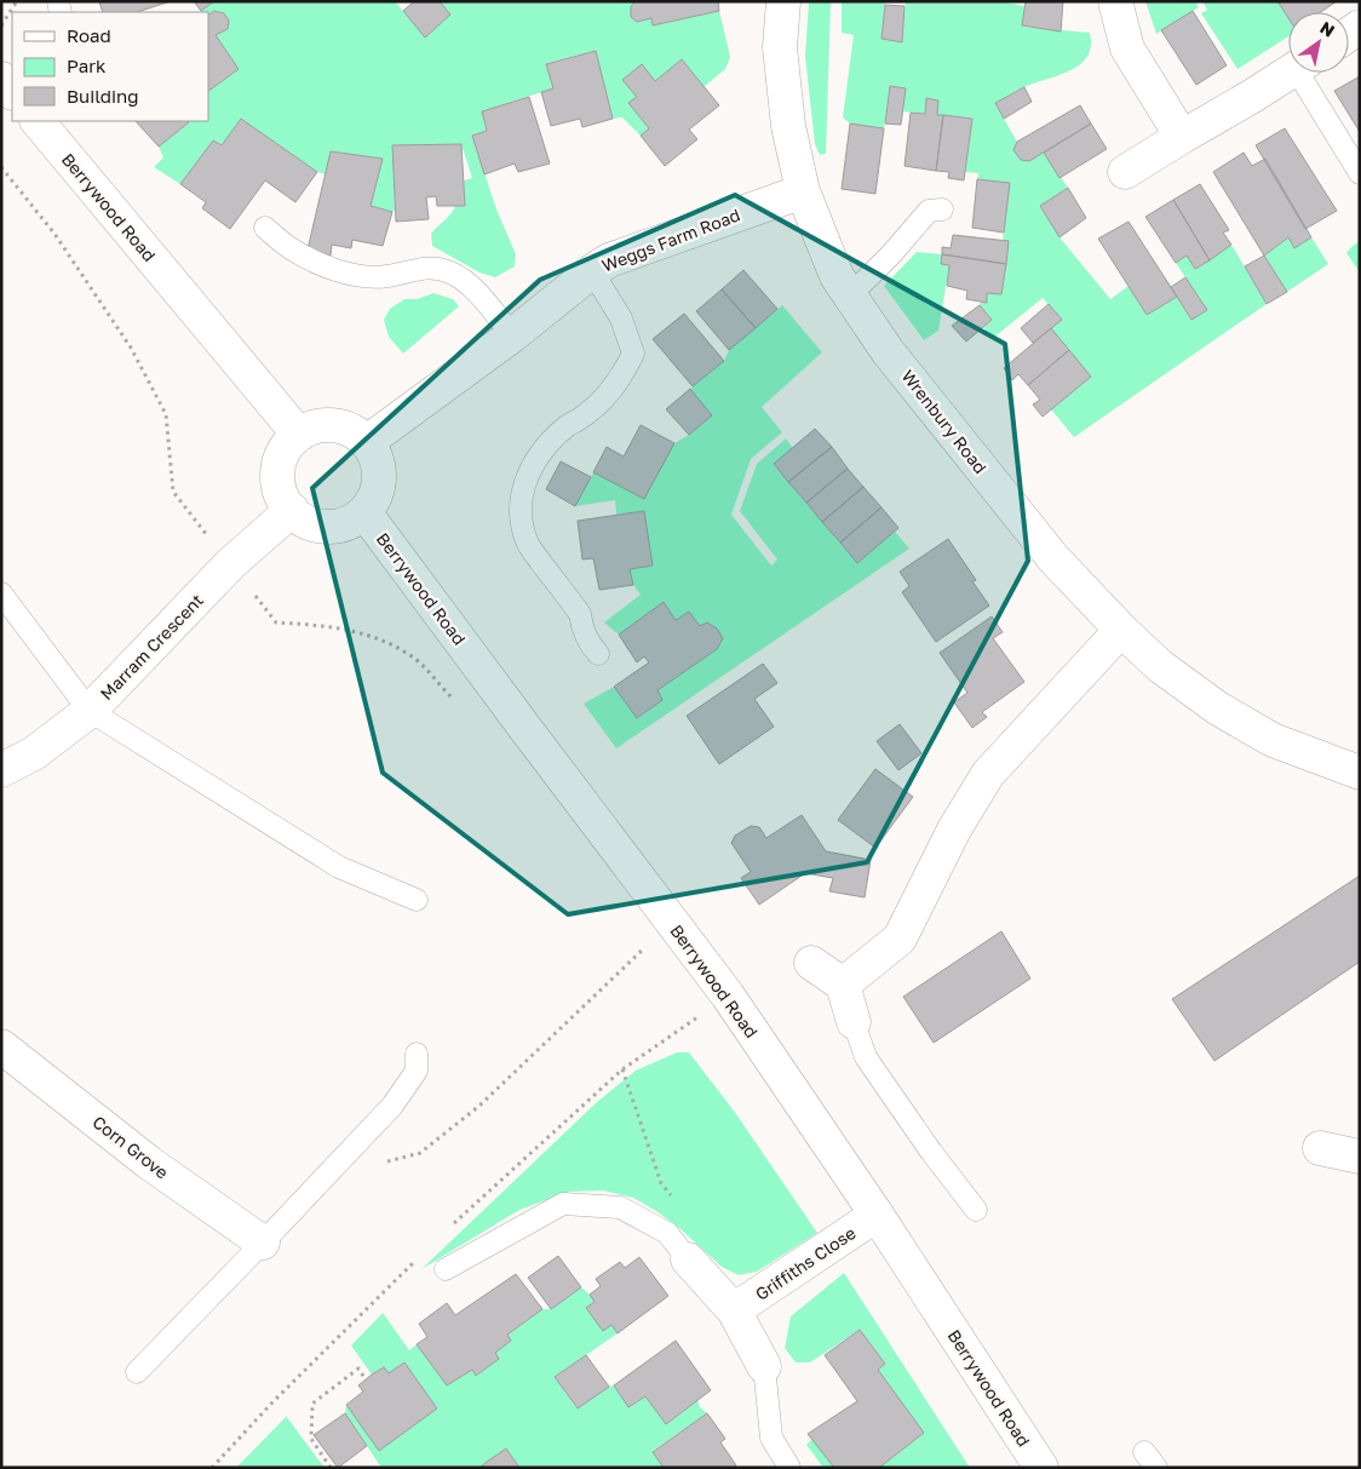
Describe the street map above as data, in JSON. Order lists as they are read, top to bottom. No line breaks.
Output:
{"streets":{"street":["Berrywood Road","Weggs Farm Road","Wrenbury Road","Marram Crescent","Corn Grove","Griffiths Close"]},"crossings":[["Berrywood Road","Weggs Farm Road"],["Berrywood Road","Marram Crescent"],["Berrywood Road","Griffiths Close"],["Weggs Farm Road","Wrenbury Road"],["Weggs Farm Road","Marram Crescent"]],"legend":["Road","Park","Building"],"north":"top right"}
